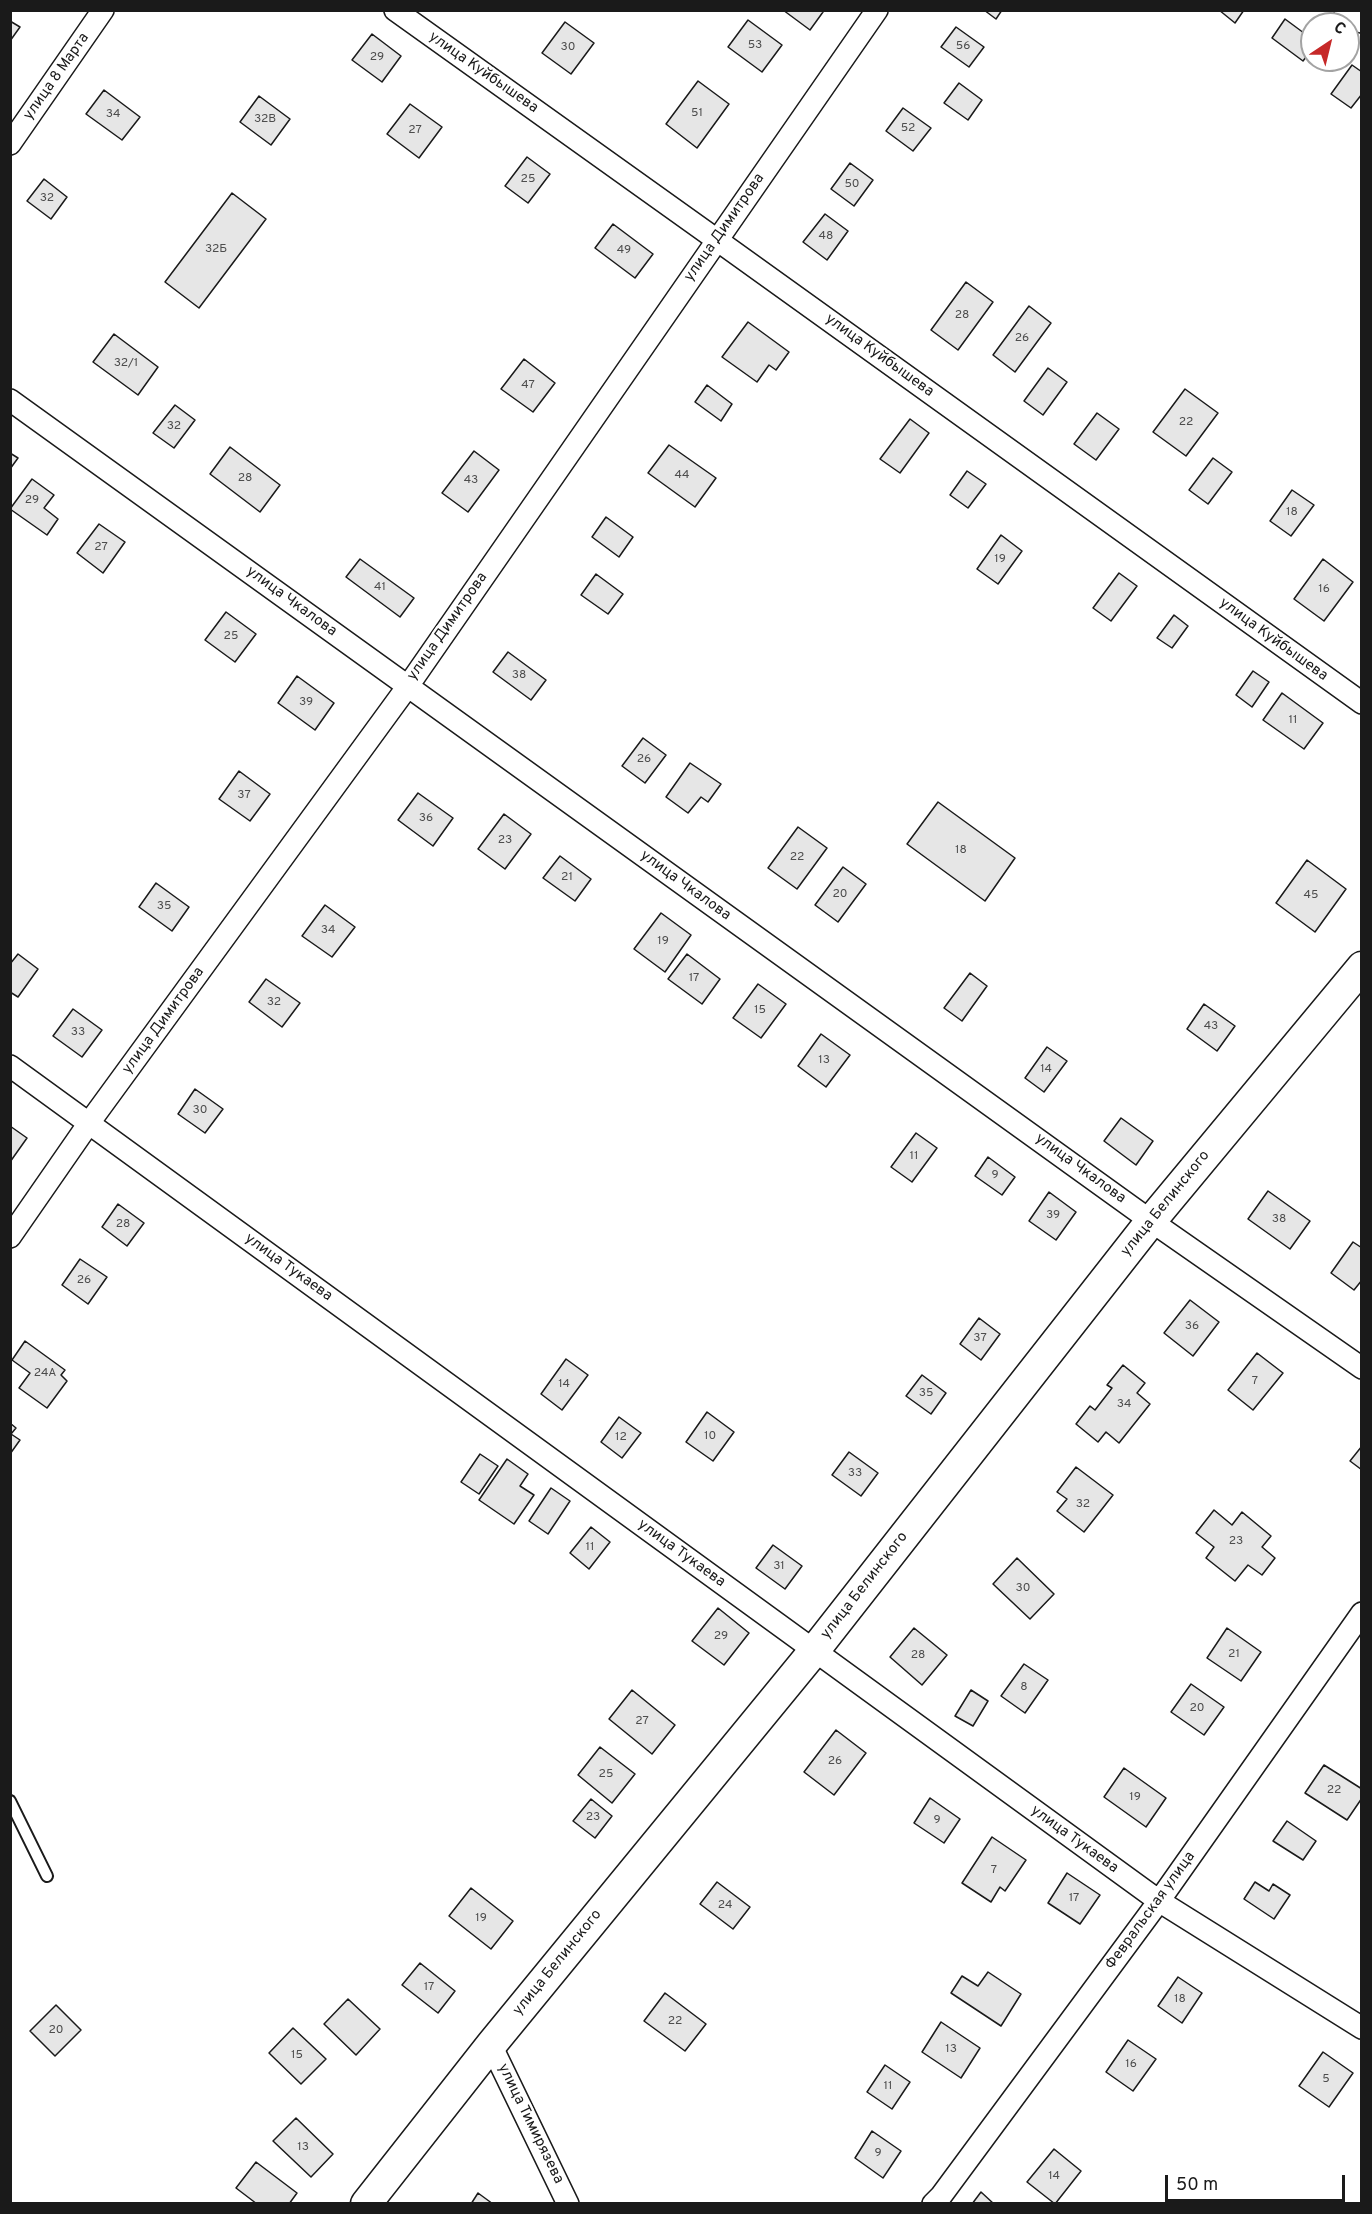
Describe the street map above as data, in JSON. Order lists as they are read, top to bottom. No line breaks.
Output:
{"streets":{"street":["улица Куйбышева","улица 8 Марта","улица Димитрова","улица Чкалова","улица Белинского","улица Тукаева","Февральская улица","улица Тимирязева"]},"crossings":[["улица Куйбышева","улица Димитрова"],["улица Димитрова","улица Чкалова"],["улица Димитрова","улица Тукаева"],["улица Чкалова","улица Белинского"],["улица Белинского","улица Тукаева"],["улица Белинского","улица Тимирязева"],["улица Тукаева","Февральская улица"]],"house_numbers":["53","56","30","29","51","34","32В","52","27","25","50","32","48","32Б","49","28","26","32/1","47","22","32","44","28","43","29","18","27","19","41","16","25","38","39","11","26","37","36","23","18","22","21","20","45","35","34","19","17","32","15","43","33","13","14","30","11","9","39","38","28","26","36","37","24А","7","14","35","34","10","12","33","32","23","11","31","30","29","21","28","8","20","27","26","25","22","19","23","9","7","17","24","19","17","18","22","20","13","15","16","5","11","13","9","14"],"scale_bar":"50 m","north":"top right"}
